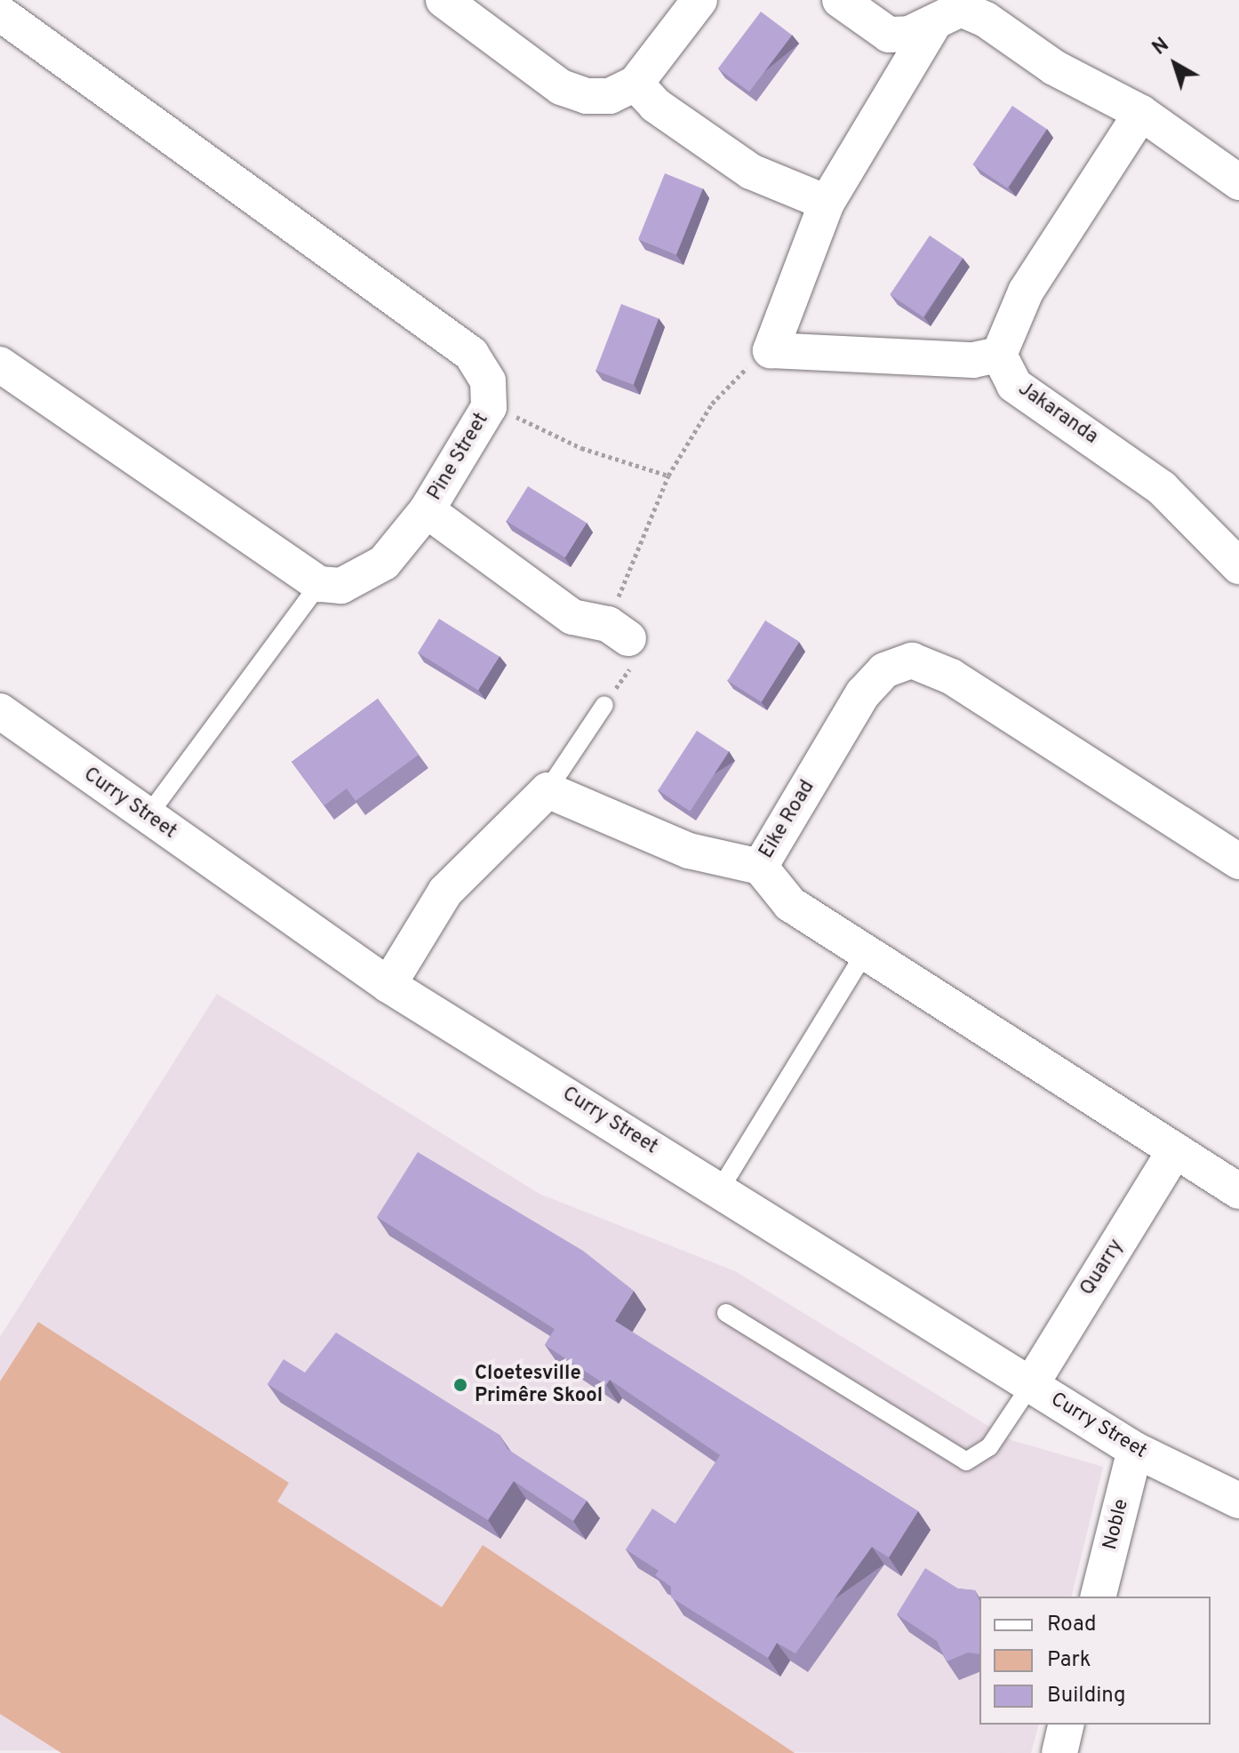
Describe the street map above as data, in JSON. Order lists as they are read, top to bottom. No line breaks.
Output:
{"streets":{"street":["Jakaranda","Pine Street","Curry Street","Eike Road","Quarry","Noble"]},"crossings":[["Curry Street","Quarry"],["Curry Street","Noble"],["Eike Road","Quarry"]],"places":["Cloetesville Primêre Skool"],"legend":["Road","Park","Building"],"north":"top left"}
